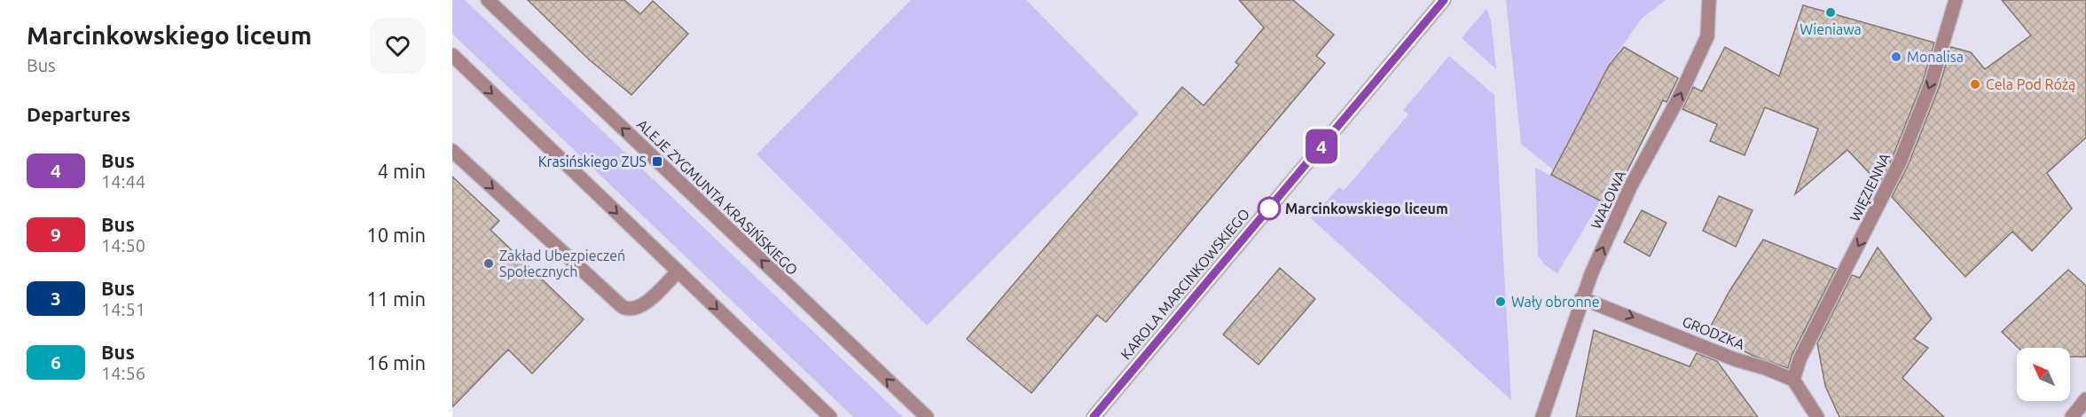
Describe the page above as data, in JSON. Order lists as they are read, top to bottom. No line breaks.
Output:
{"streets":{"street":["WIĘZIENNA","ALEJE ZYGMUNTA KRASIŃSKIEGO","WAŁOWA","KAROLA MARCINKOWSKIEGO","GRODZKA"]},"crossings":[["WIĘZIENNA","GRODZKA"],["WAŁOWA","GRODZKA"]],"one_way":["WIĘZIENNA","WAŁOWA","GRODZKA"],"places":{"other":["Wieniawa","Monalisa","Cela Pod Różą","Marcinkowskiego liceum","Zakład Ubezpieczeń Społecznych","Wały obronne"],"transit":["Krasińskiego ZUS"]},"lines":["bus line 4"],"north":"top left","page":{"heading":[["Marcinkowskiego liceum","Bus"],"Departures"],"on_map":"4","list":[{"mark":"4","name":"Bus","note":"14:44","value":"4 min"},{"mark":"9","name":"Bus","note":"14:50","value":"10 min"},{"mark":"3","name":"Bus","note":"14:51","value":"11 min"},{"mark":"6","name":"Bus","note":"14:56","value":"16 min"}]}}
